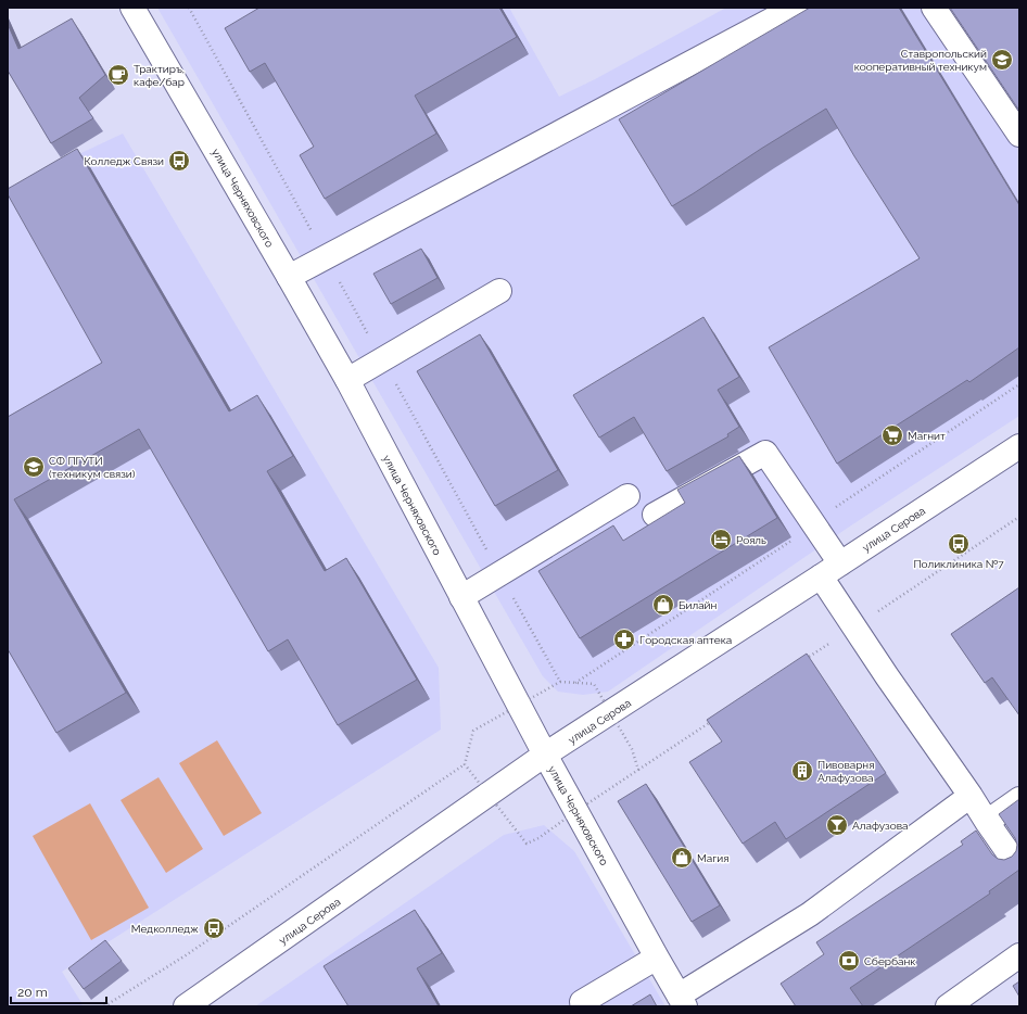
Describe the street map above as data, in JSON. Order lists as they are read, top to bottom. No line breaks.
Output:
{"streets":{"main road":["улица Черняховского","улица Серова"]},"crossings":[["улица Черняховского","улица Серова"]],"places":{"school or university":["Ставропольский кооперативный техникум","СФ ПГУТИ (техникум связи)"],"cafe":["Трактиръ, кафе/бар"],"bus stop":["Колледж Связи","Поликлиника №7","Медколледж"],"supermarket":["Магнит"],"hotel":["Рояль"],"shop":["Билайн","Магия"],"pharmacy":["Городская аптека"],"building":["Пивоварня Алафузова"],"bar":["Алафузова"],"bank":["Сбербанк"]},"scale_bar":"20 m"}
